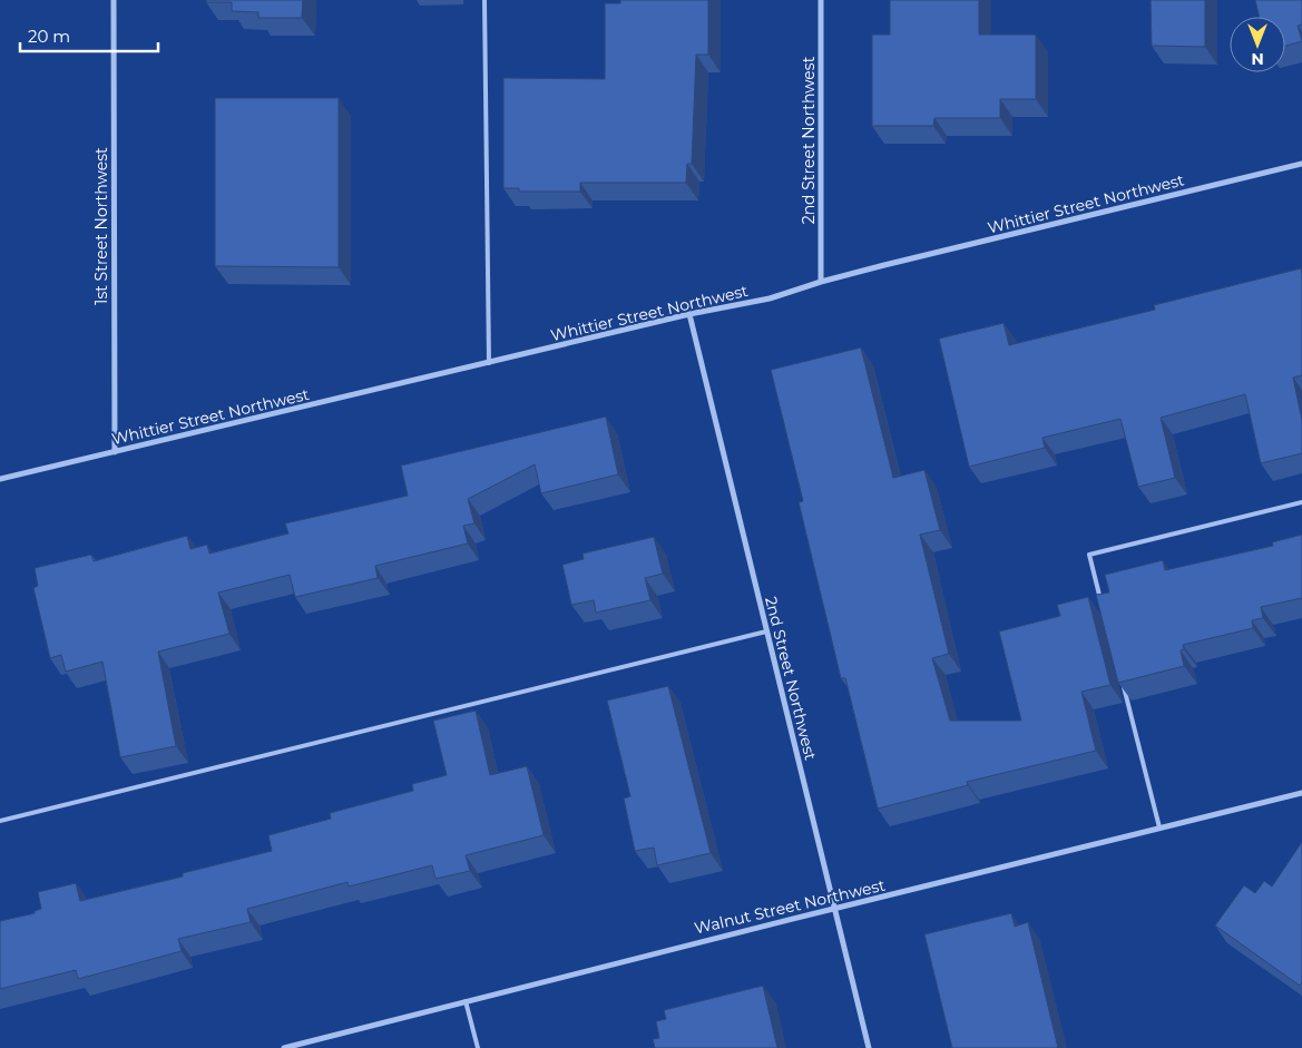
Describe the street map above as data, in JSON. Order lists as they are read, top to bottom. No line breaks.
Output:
{"streets":{"street":["2nd Street Northwest","Whittier Street Northwest","1st Street Northwest","Walnut Street Northwest"]},"crossings":[["2nd Street Northwest","Whittier Street Northwest"],["2nd Street Northwest","Walnut Street Northwest"],["Whittier Street Northwest","1st Street Northwest"]],"scale_bar":"20 m","north":"bottom"}
